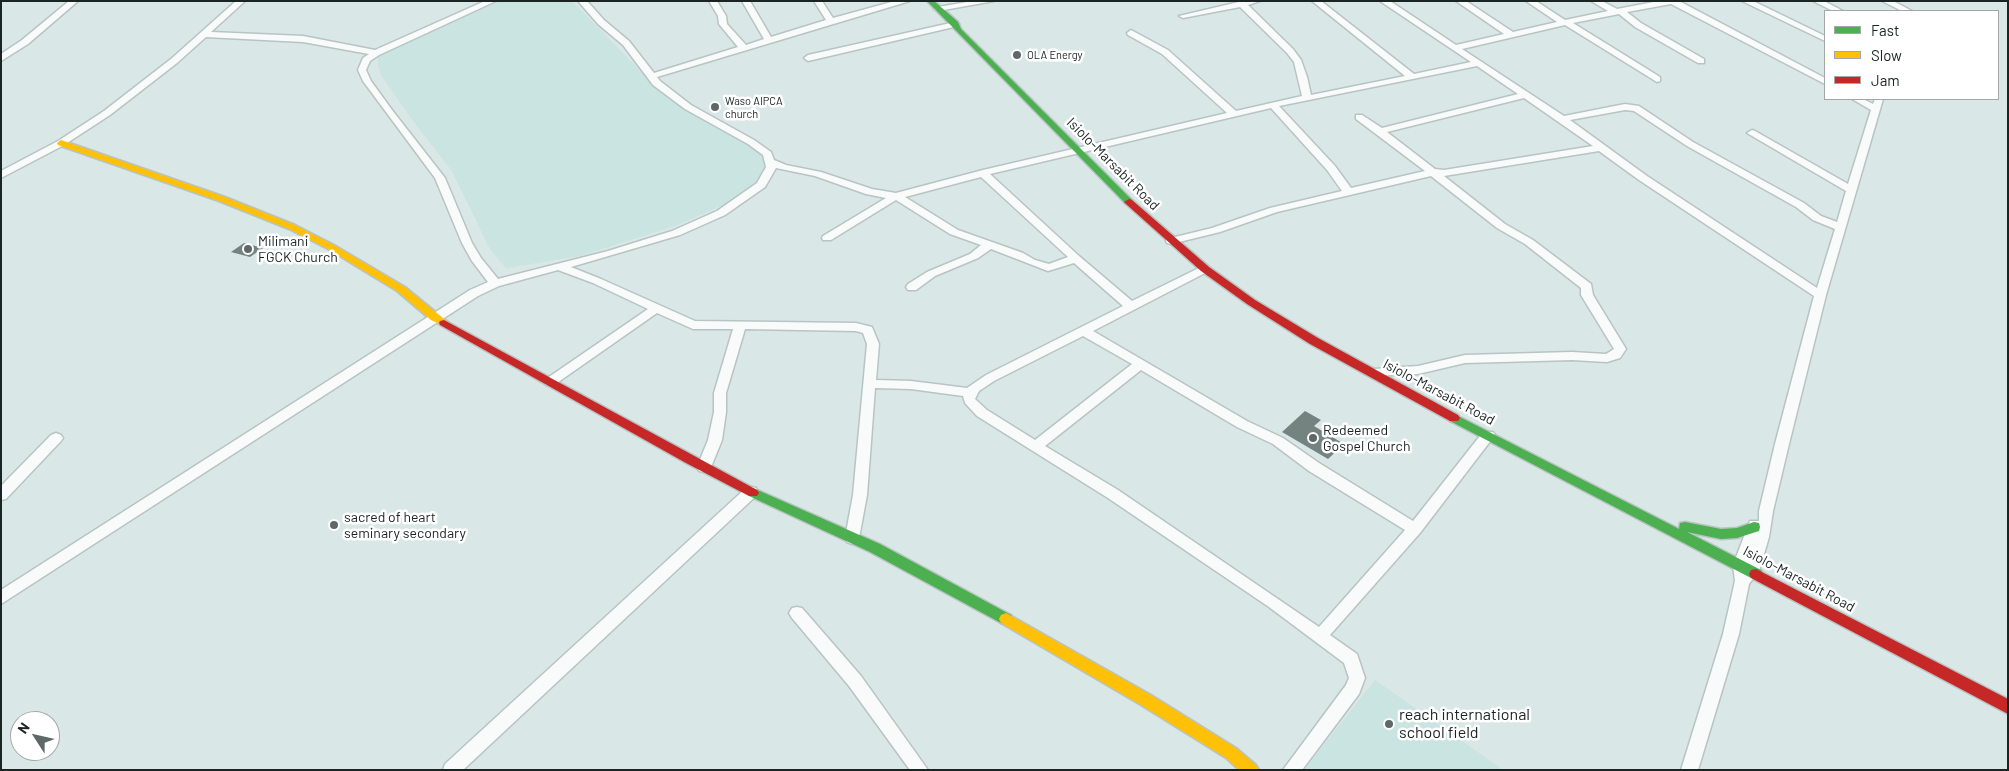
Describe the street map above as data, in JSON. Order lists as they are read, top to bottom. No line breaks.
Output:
{"streets":{"main road":["Isiolo-Marsabit Road"]},"places":["OLA Energy","Waso AIPCA church","Milimani FGCK Church","Redeemed Gospel Church","sacred of heart seminary secondary","reach international school field"],"legend":["Fast","Slow","Jam"],"north":"top left"}
